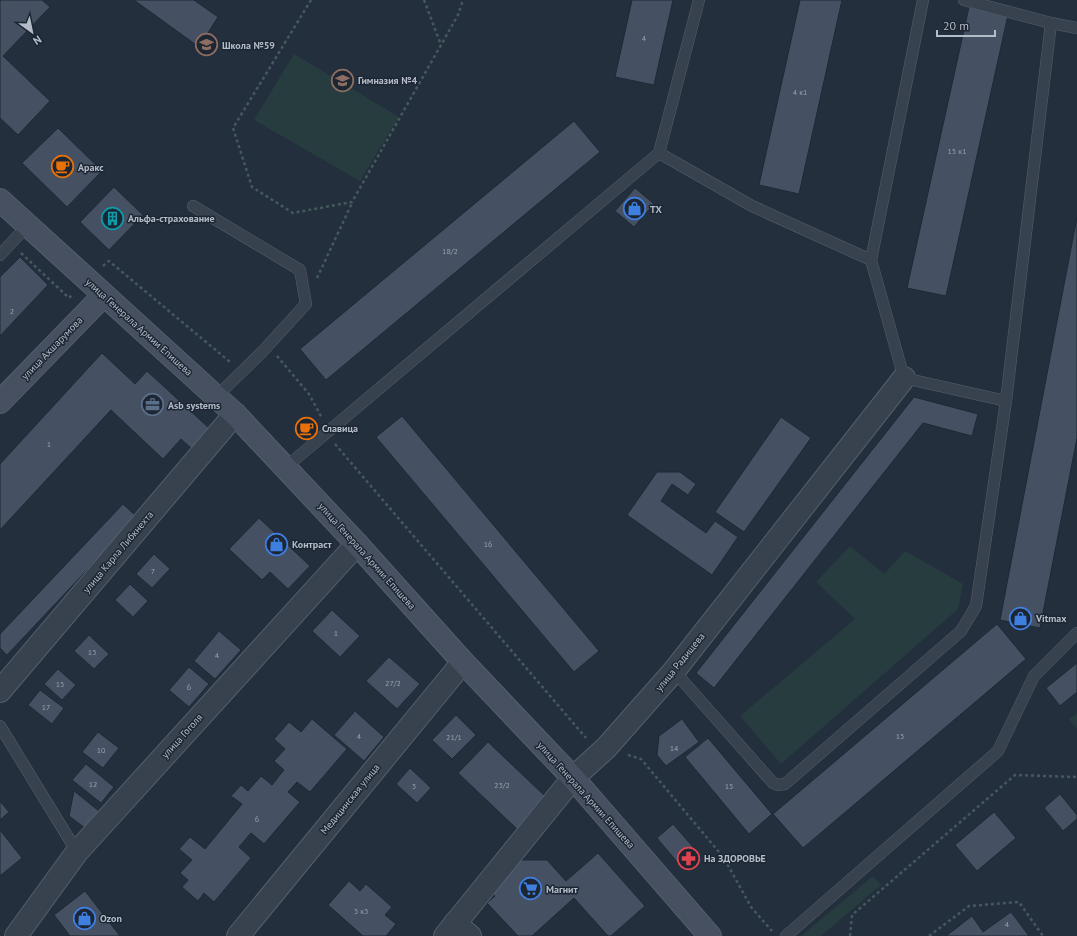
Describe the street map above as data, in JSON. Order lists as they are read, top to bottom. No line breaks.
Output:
{"streets":{"main road":["улица Генерала Армии Епишева","улица Ахшарумова"],"street":["улица Карла Либкнехта","улица Радищева","улица Гоголя","Медицинская улица"]},"crossings":[["улица Генерала Армии Епишева","улица Ахшарумова"],["улица Генерала Армии Епишева","улица Карла Либкнехта"],["улица Генерала Армии Епишева","улица Радищева"],["улица Генерала Армии Епишева","улица Гоголя"],["улица Генерала Армии Епишева","Медицинская улица"]],"places":{"school or university":["Школа №59","Гимназия №4"],"cafe":["Аракс","Славица"],"shop":["ТХ","Контраст","Vitmax","Ozon"],"building":["Альфа-страхование"],"office":["Asb systems"],"pharmacy":["На ЗДОРОВЬЕ"],"supermarket":["Магнит"]},"house_numbers":["4","4 к1","15 к1","18/2","2","1","16","7","1","13","4","27/2","15","6","17","4","15","21/1","14","10","12","23/2","3","15","6","3 к3","4"],"scale_bar":"20 m","north":"bottom right"}
